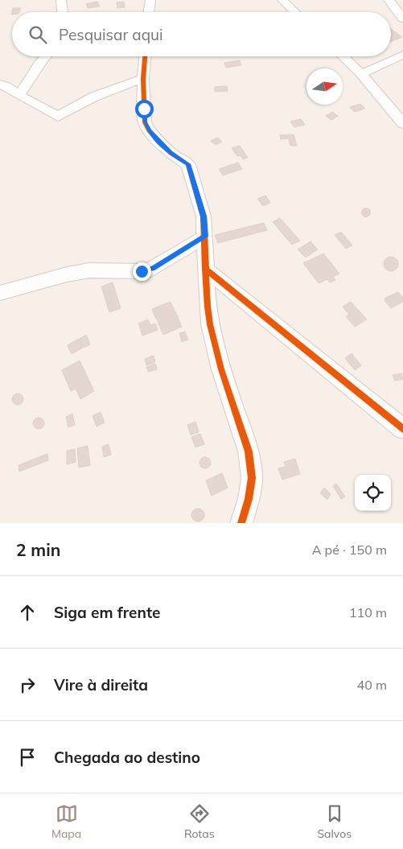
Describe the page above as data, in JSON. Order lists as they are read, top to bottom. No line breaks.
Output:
{"north":"right","page":{"search":"Pesquisar aqui","heading":["2 min","A pé · 150 m"],"list":[["Siga em frente","110 m"],["Vire à direita","40 m"],"Chegada ao destino"],"nav":["Mapa","Rotas","Salvos"]}}
